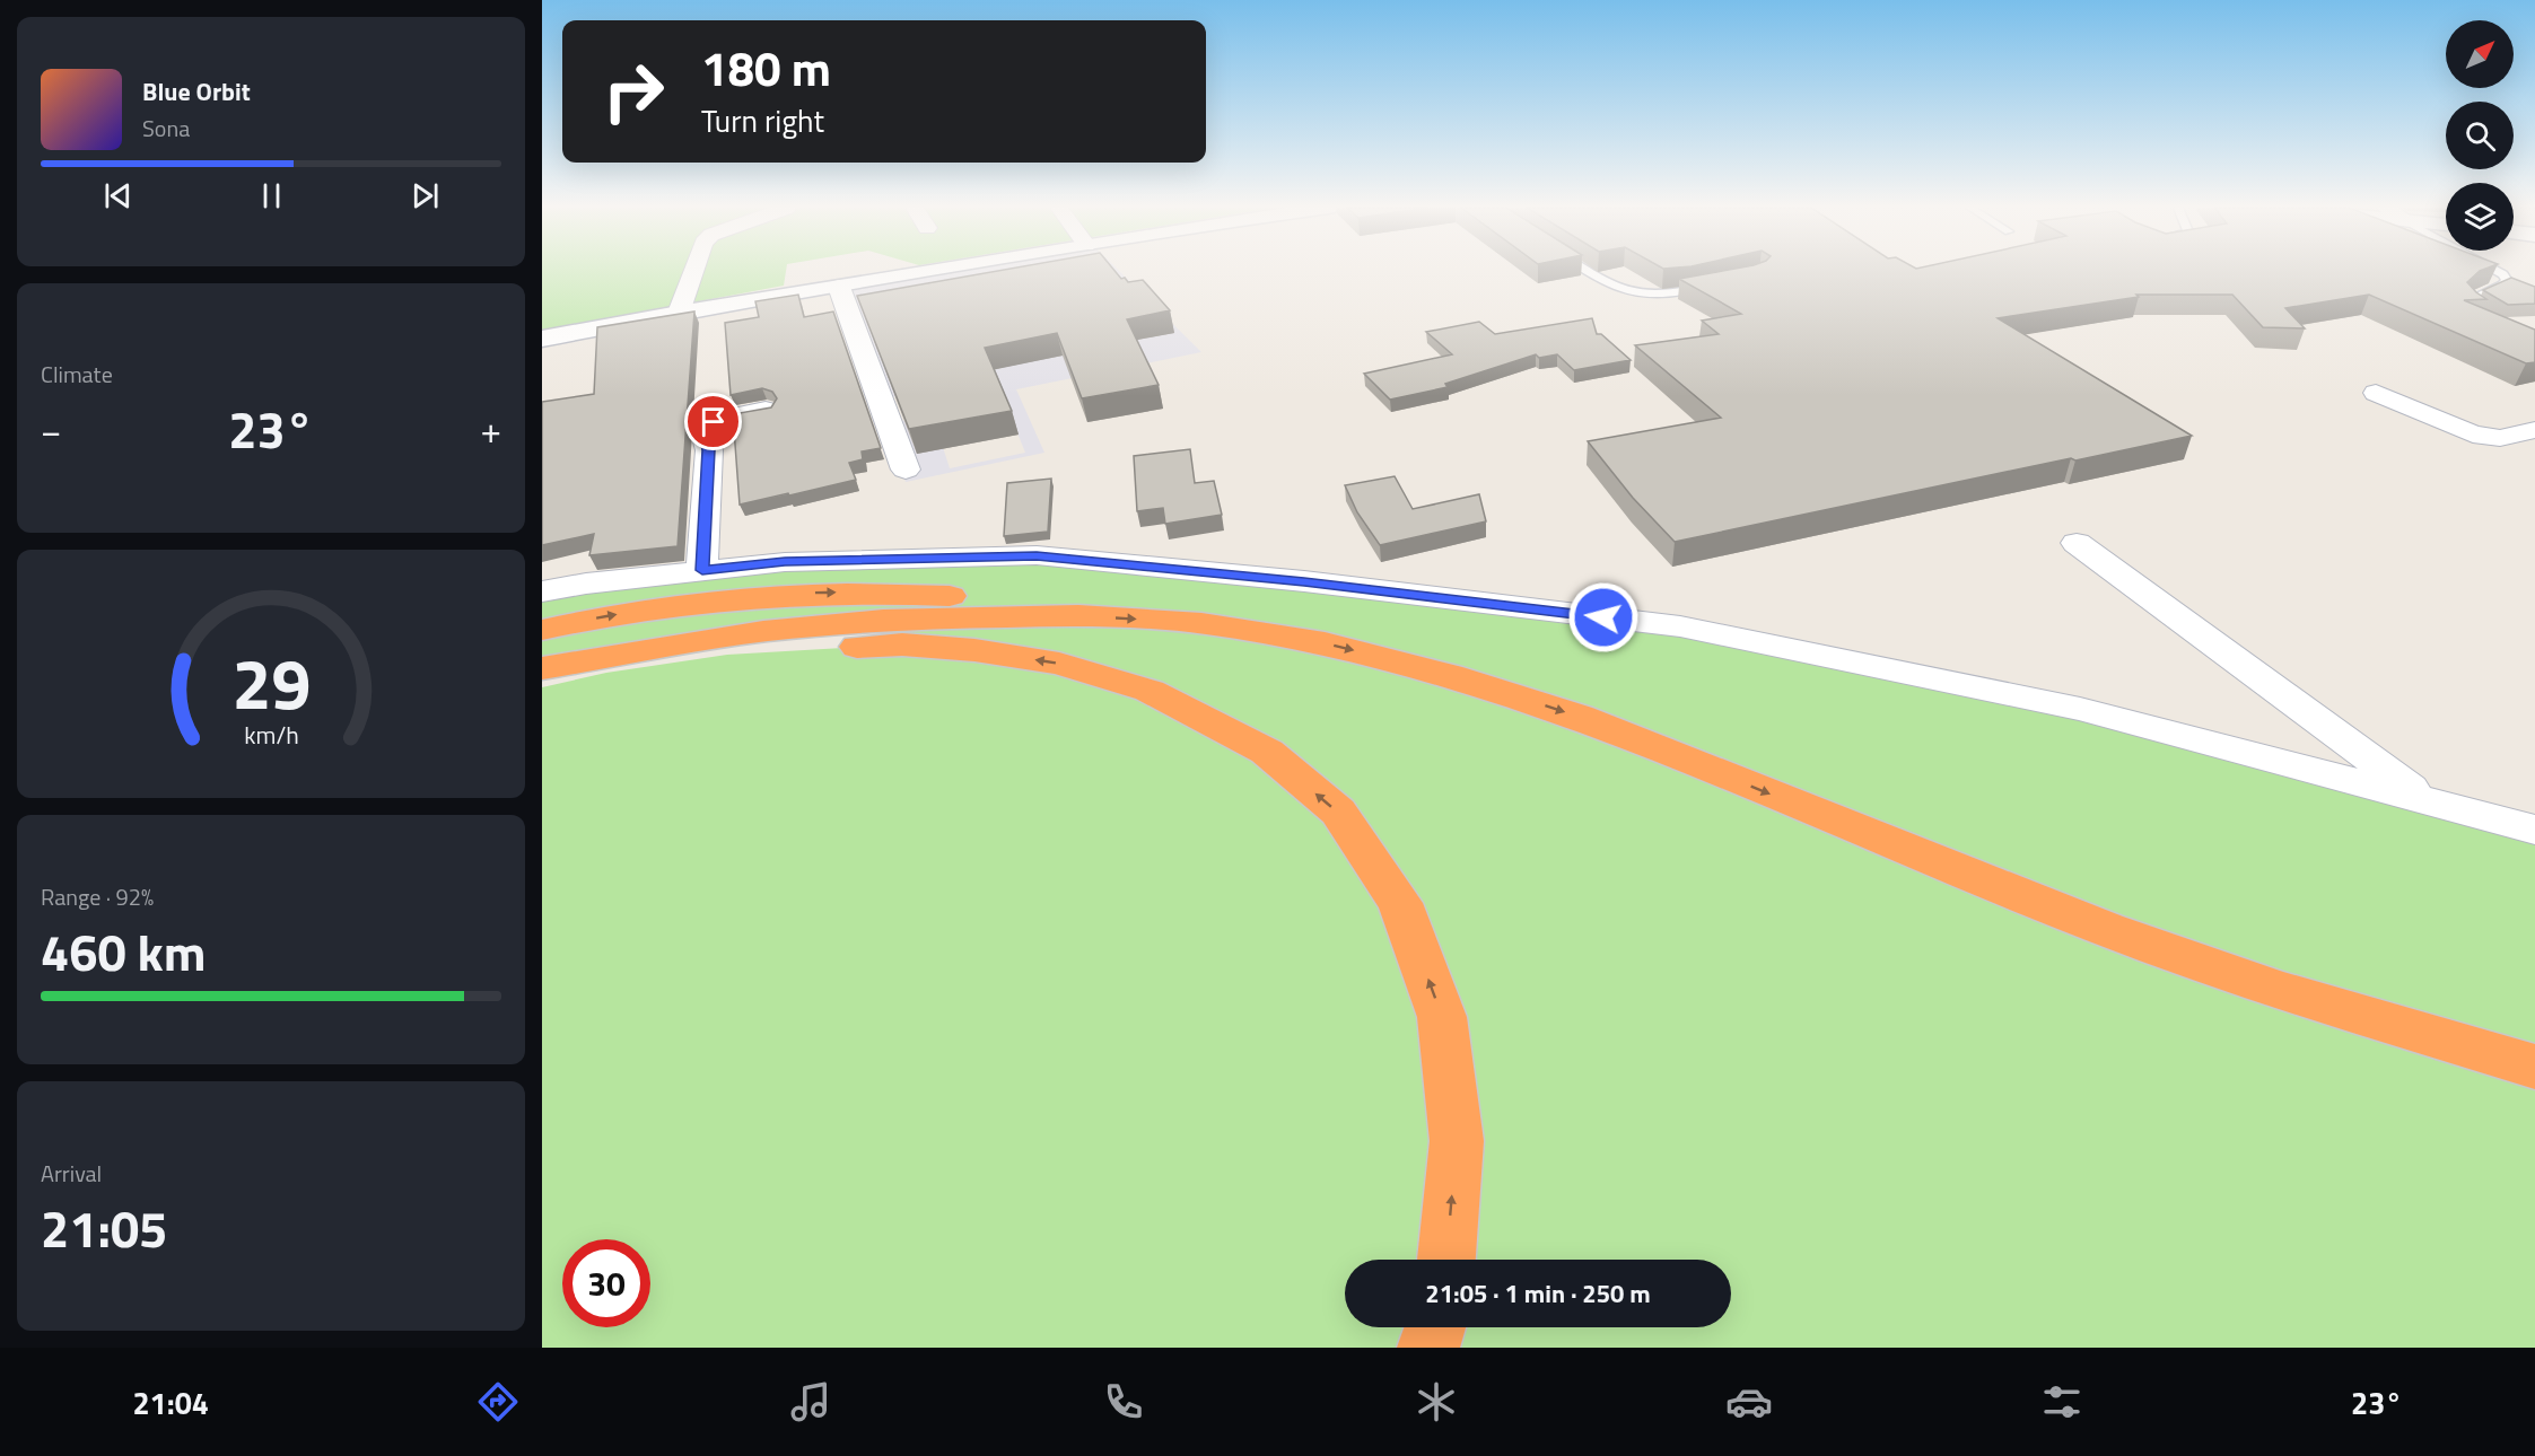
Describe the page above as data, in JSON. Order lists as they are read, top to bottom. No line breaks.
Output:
{"north":"top right","page":{"turn":["180 m","Turn right"],"song":["Blue Orbit","Sona"],"tile":["Climate",["Range · 92%","460 km"],["Arrival","21:05"]],"heat":["−","23°","+"],"limit":"30","trip":"21:05 · 1 min · 250 m","tabs":["21:04","23°"],"gauge":["29","km/h"]}}
